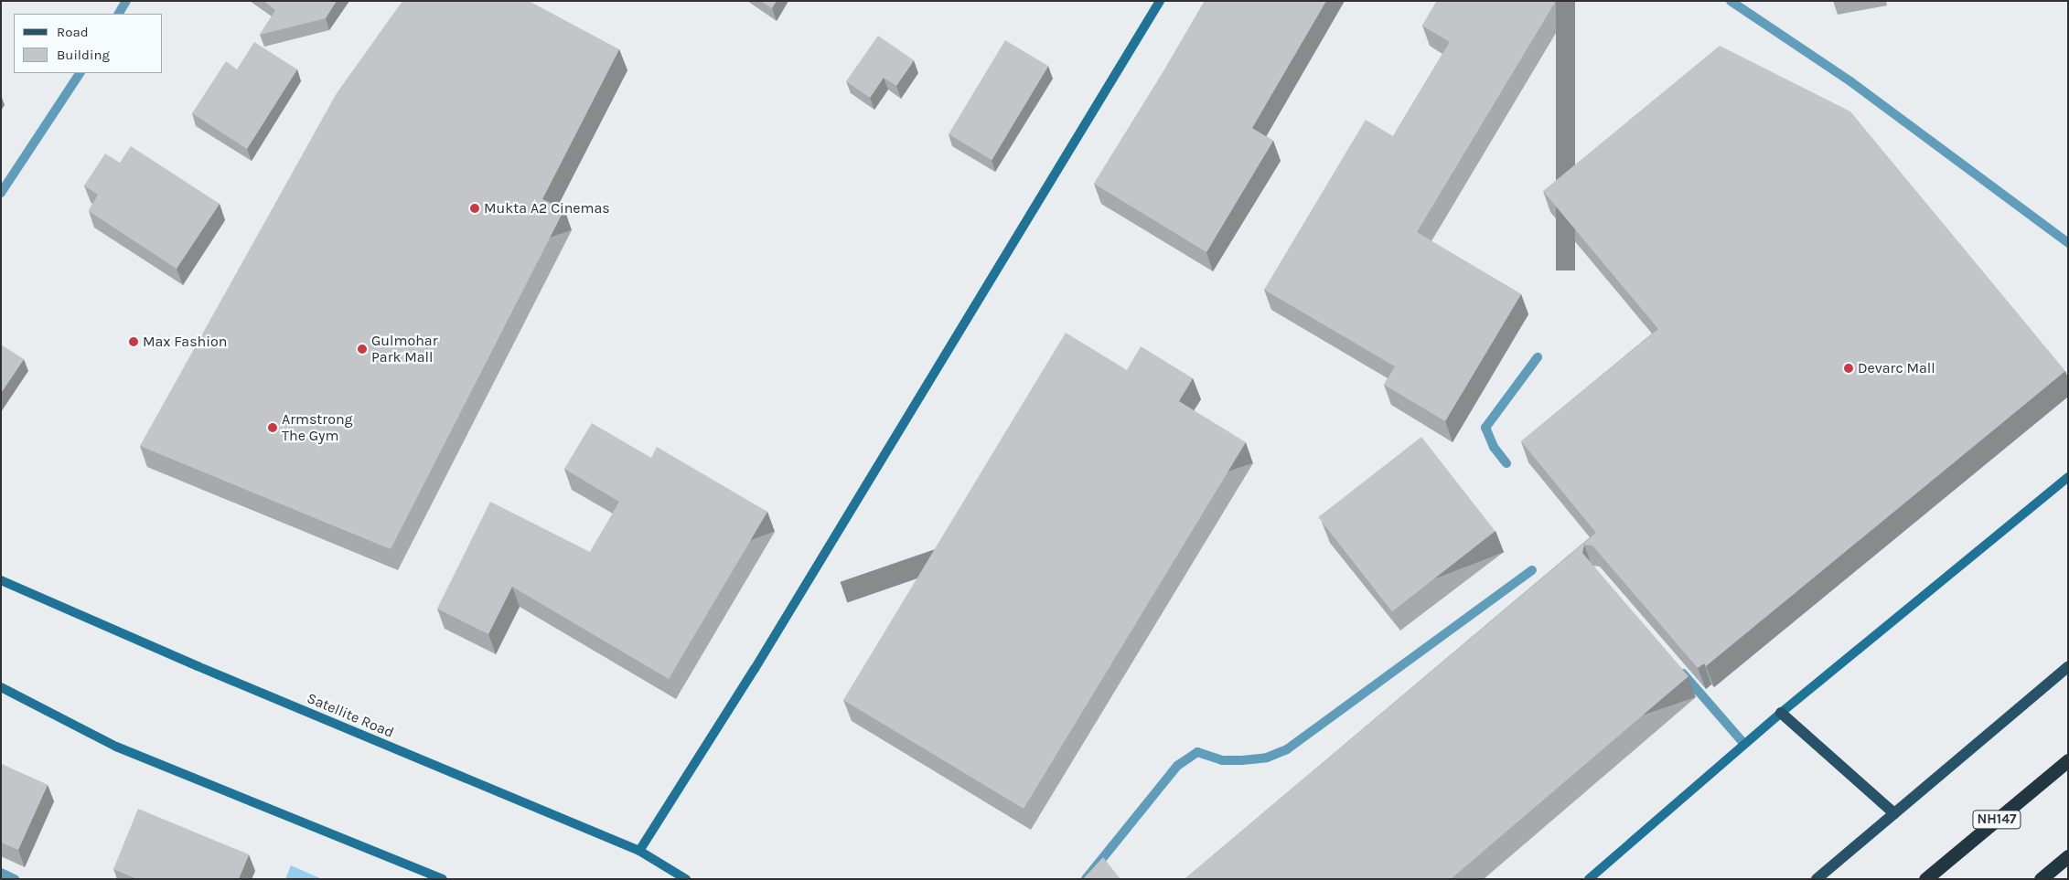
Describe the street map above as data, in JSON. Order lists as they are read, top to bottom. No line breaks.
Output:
{"streets":{"highway":["NH147"],"street":["Satellite Road"]},"places":["Mukta A2 Cinemas","Max Fashion","Gulmohar Park Mall","Devarc Mall","Armstrong The Gym"],"legend":["Road","Building"]}
